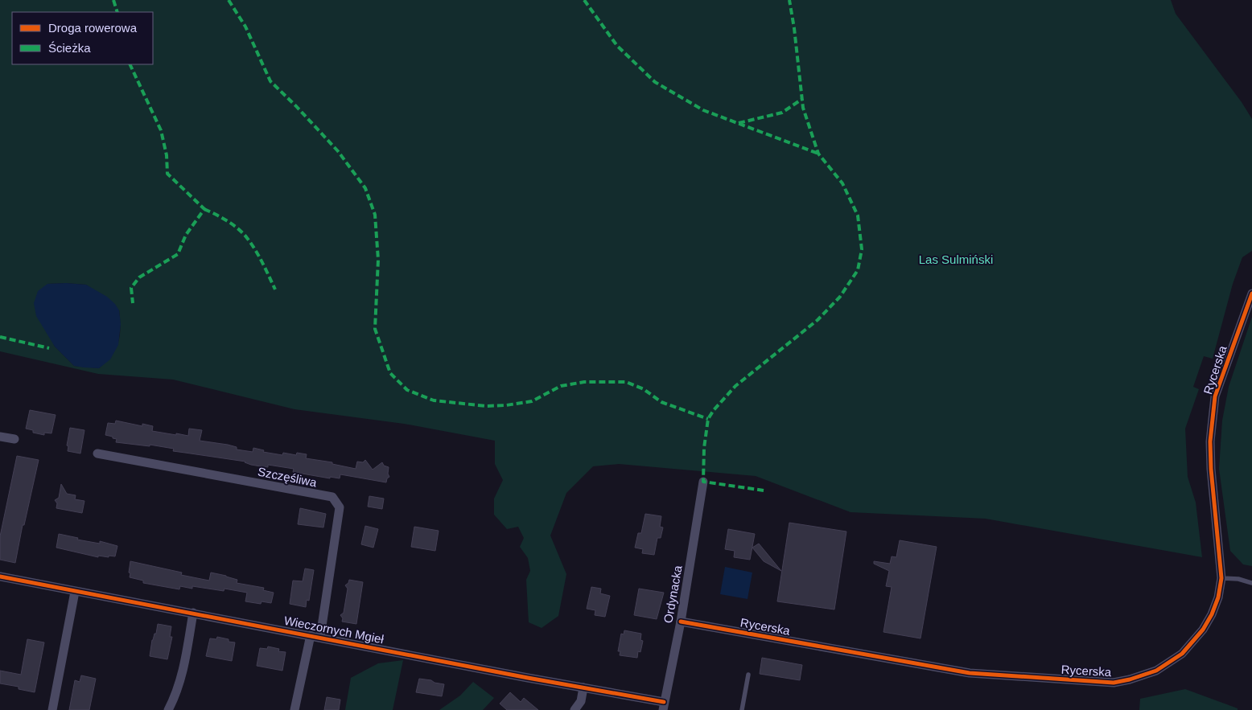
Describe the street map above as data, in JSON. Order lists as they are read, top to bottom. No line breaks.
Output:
{"streets":{"street":["Rycerska","Szczęśliwa","Ordynacka","Wieczornych Mgieł"]},"crossings":[["Rycerska","Ordynacka"],["Szczęśliwa","Wieczornych Mgieł"],["Ordynacka","Wieczornych Mgieł"]],"parks":["Las Sulmiński"],"legend":["Droga rowerowa","Ścieżka"]}
